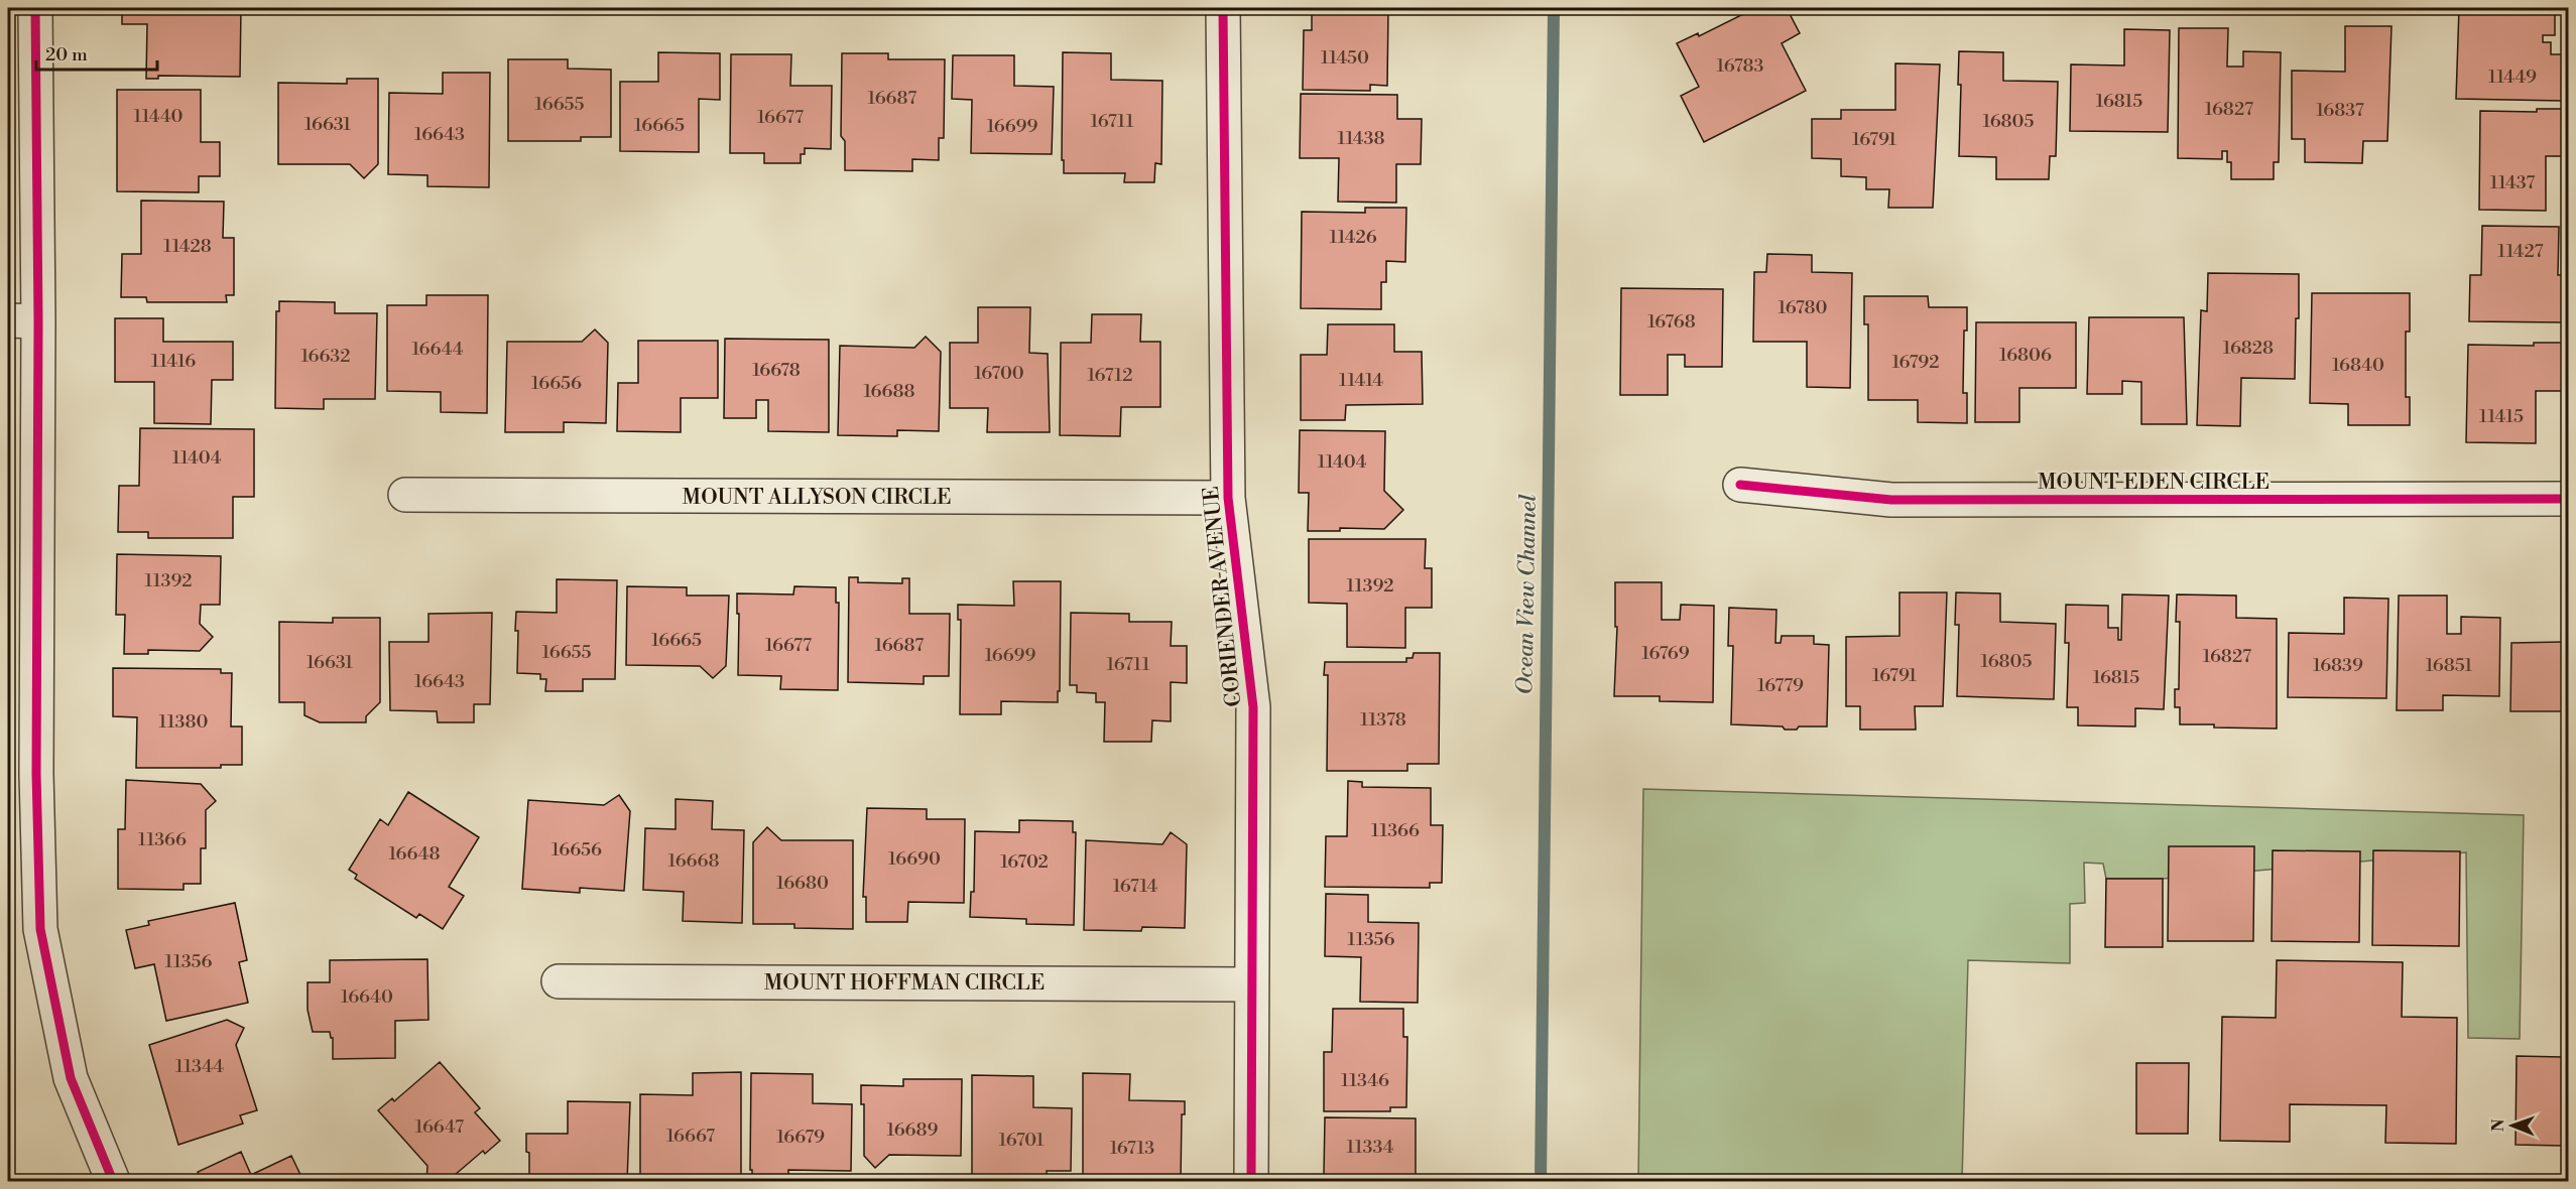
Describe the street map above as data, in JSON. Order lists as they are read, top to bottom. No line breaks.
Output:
{"streets":{"street":["MOUNT EDEN CIRCLE","MOUNT ALLYSON CIRCLE","CORIENDER AVENUE","MOUNT HOFFMAN CIRCLE"]},"crossings":[["MOUNT ALLYSON CIRCLE","CORIENDER AVENUE"],["CORIENDER AVENUE","MOUNT HOFFMAN CIRCLE"]],"water":["Ocean View Channel"],"house_numbers":["11450","16783","11449","16687","16815","16655","16827","16837","11440","16677","16711","16805","16631","16665","16699","16643","11438","16791","11437","11426","11428","11427","16780","16768","16828","16644","16806","16632","11416","16792","16840","16678","16700","16712","11414","16656","16688","11415","11404","11404","11392","11392","16665","16677","16687","16655","16769","16699","16827","16805","16631","16711","16839","16851","16791","16815","16643","16779","11378","11380","11366","11366","16656","16648","16690","16668","16702","16680","16714","11356","11356","16640","11344","11346","16647","16689","16667","16679","16701","11334","16713"],"scale_bar":"20 m","north":"left"}
